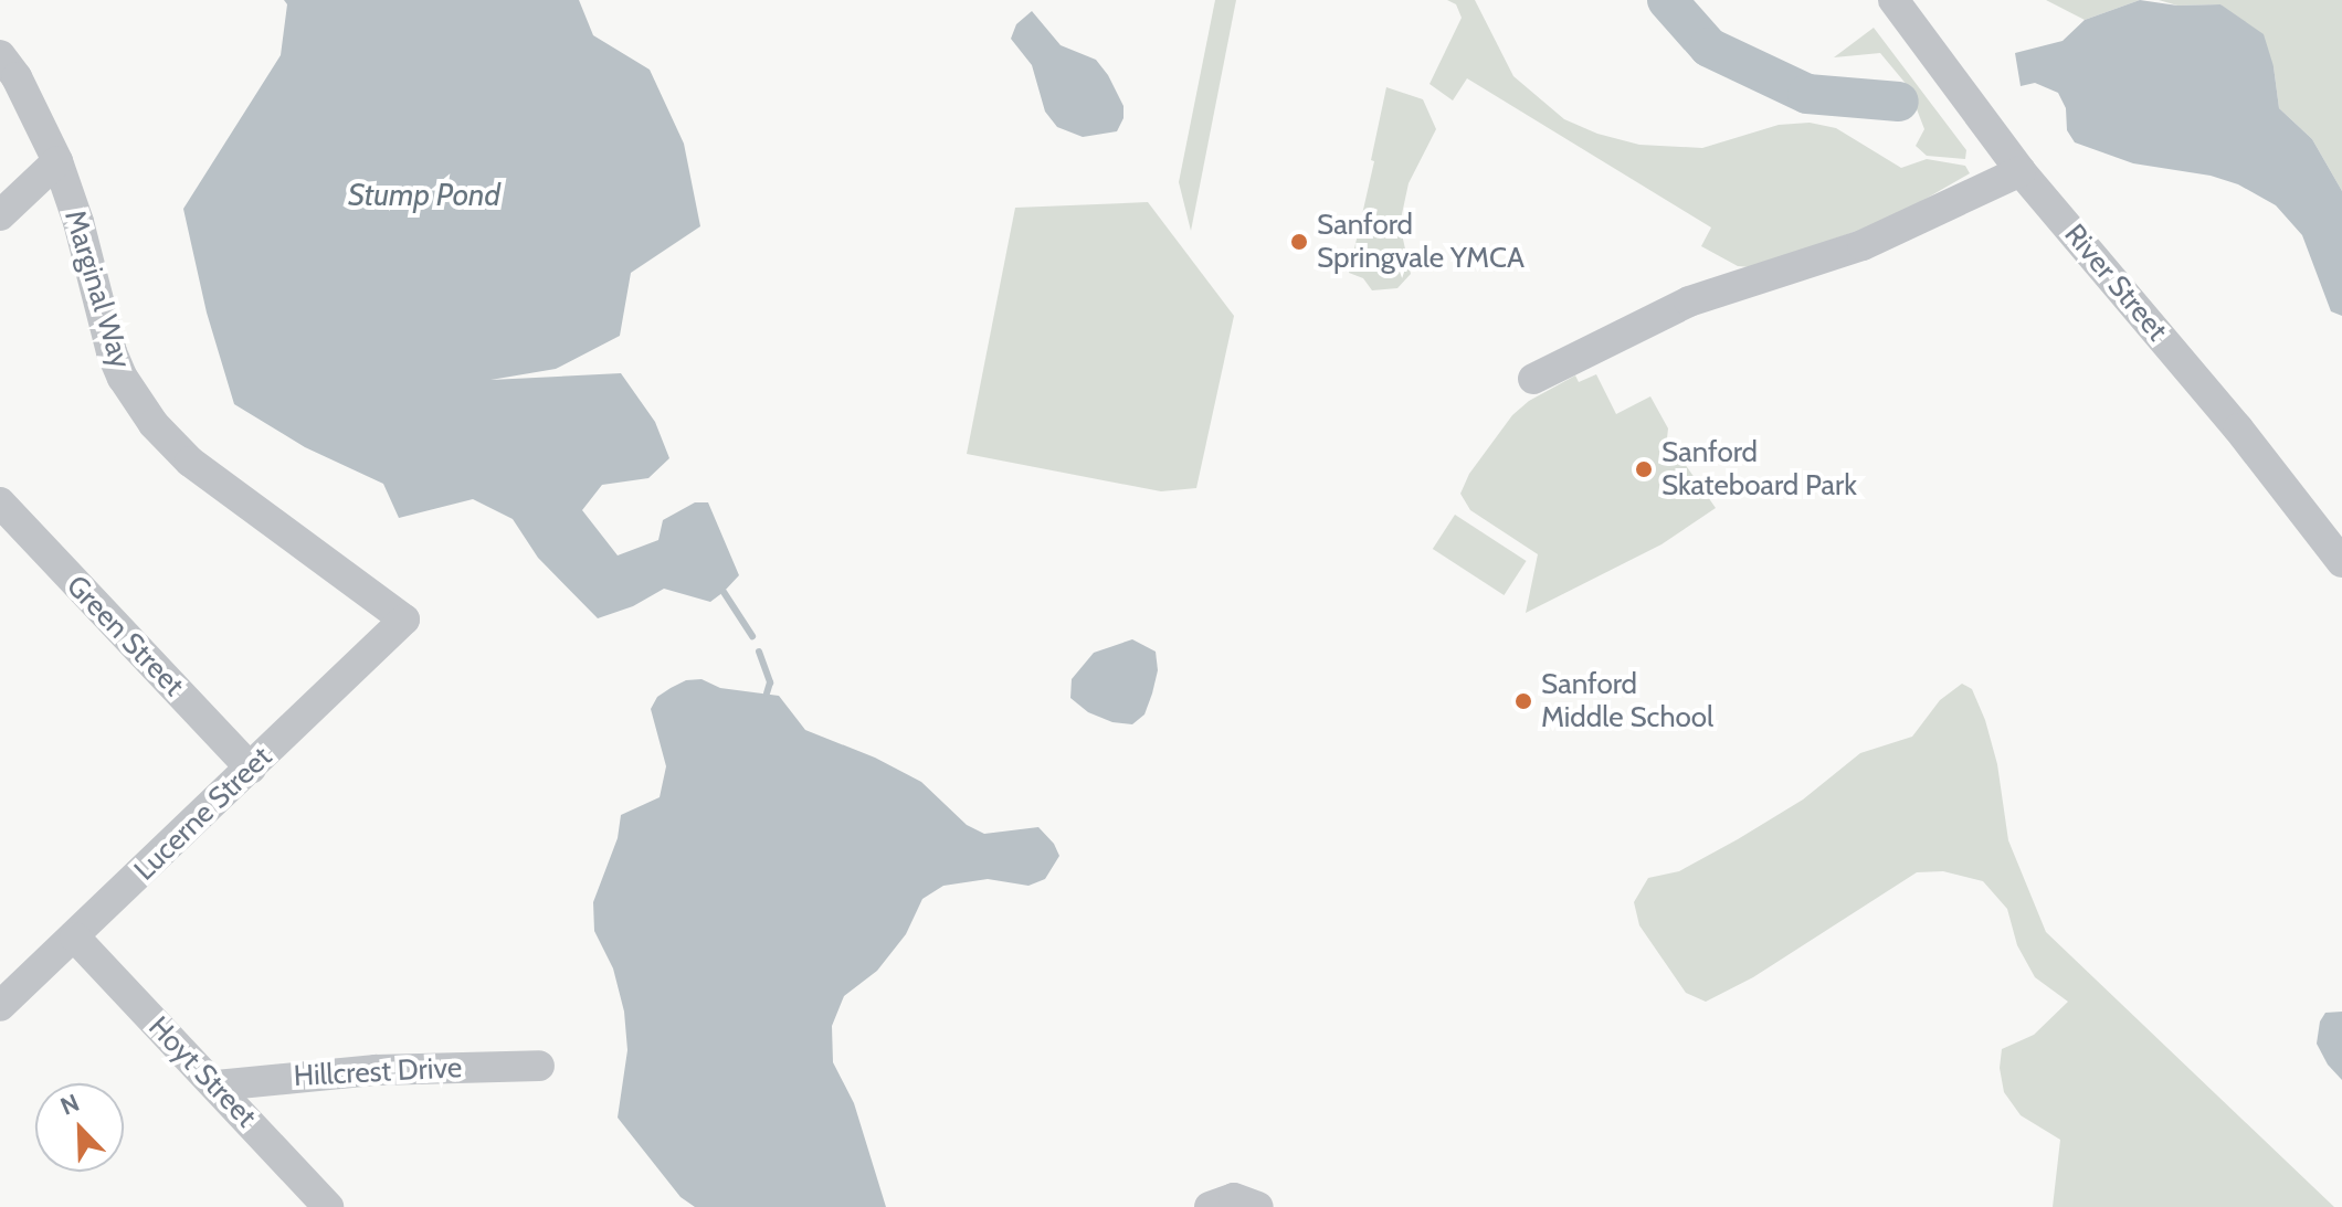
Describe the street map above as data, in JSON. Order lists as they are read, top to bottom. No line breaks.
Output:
{"streets":{"street":["River Street","Marginal Way","Green Street","Lucerne Street","Hoyt Street","Hillcrest Drive"]},"crossings":[["Marginal Way","Lucerne Street"],["Green Street","Lucerne Street"],["Lucerne Street","Hoyt Street"],["Hoyt Street","Hillcrest Drive"]],"water":["Stump Pond"],"places":["Sanford Springvale YMCA","Sanford Skateboard Park","Sanford Middle School"],"north":"top left"}
